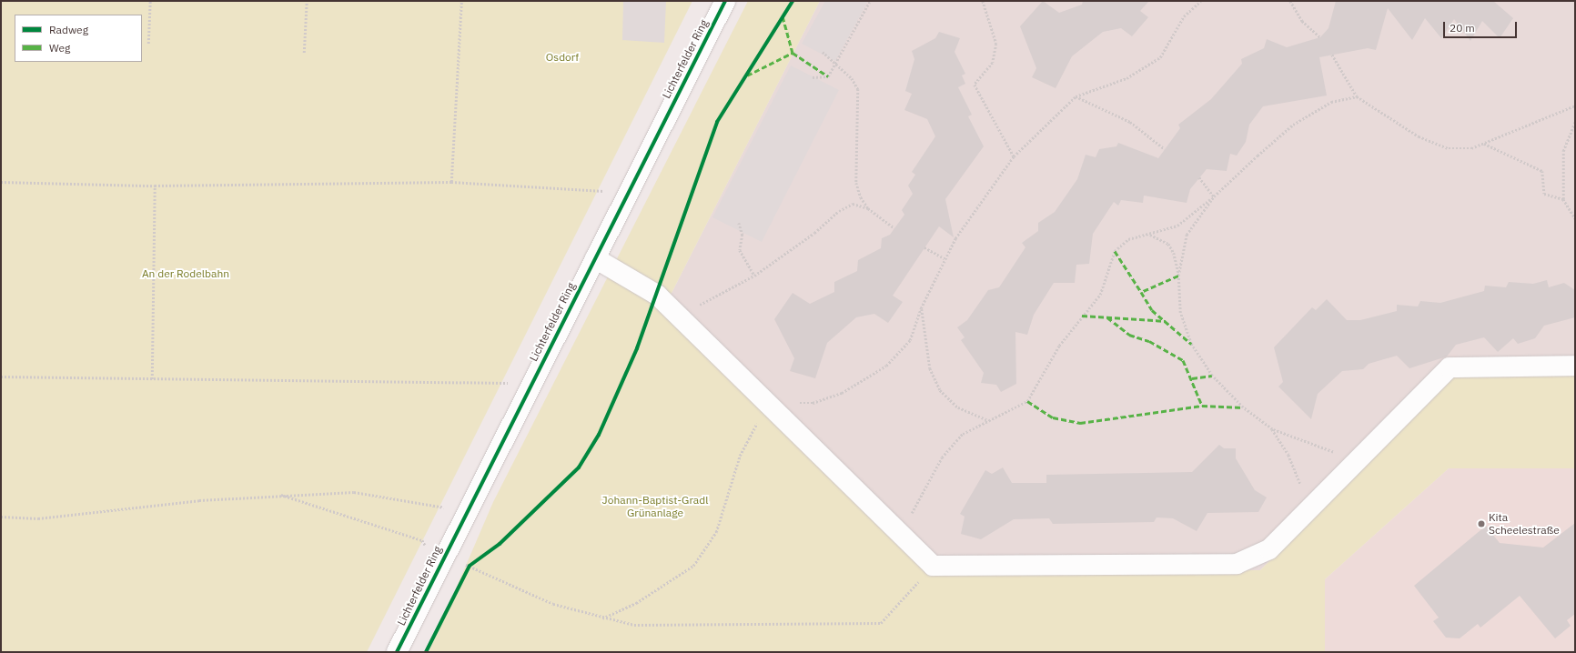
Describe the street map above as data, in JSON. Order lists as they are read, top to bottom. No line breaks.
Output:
{"streets":{"street":["Lichterfelder Ring"]},"parks":["Osdorf","An der Rodelbahn","Johann-Baptist-Gradl Grünanlage"],"places":["Kita Scheelestraße"],"legend":["Radweg","Weg"],"scale_bar":"20 m"}
